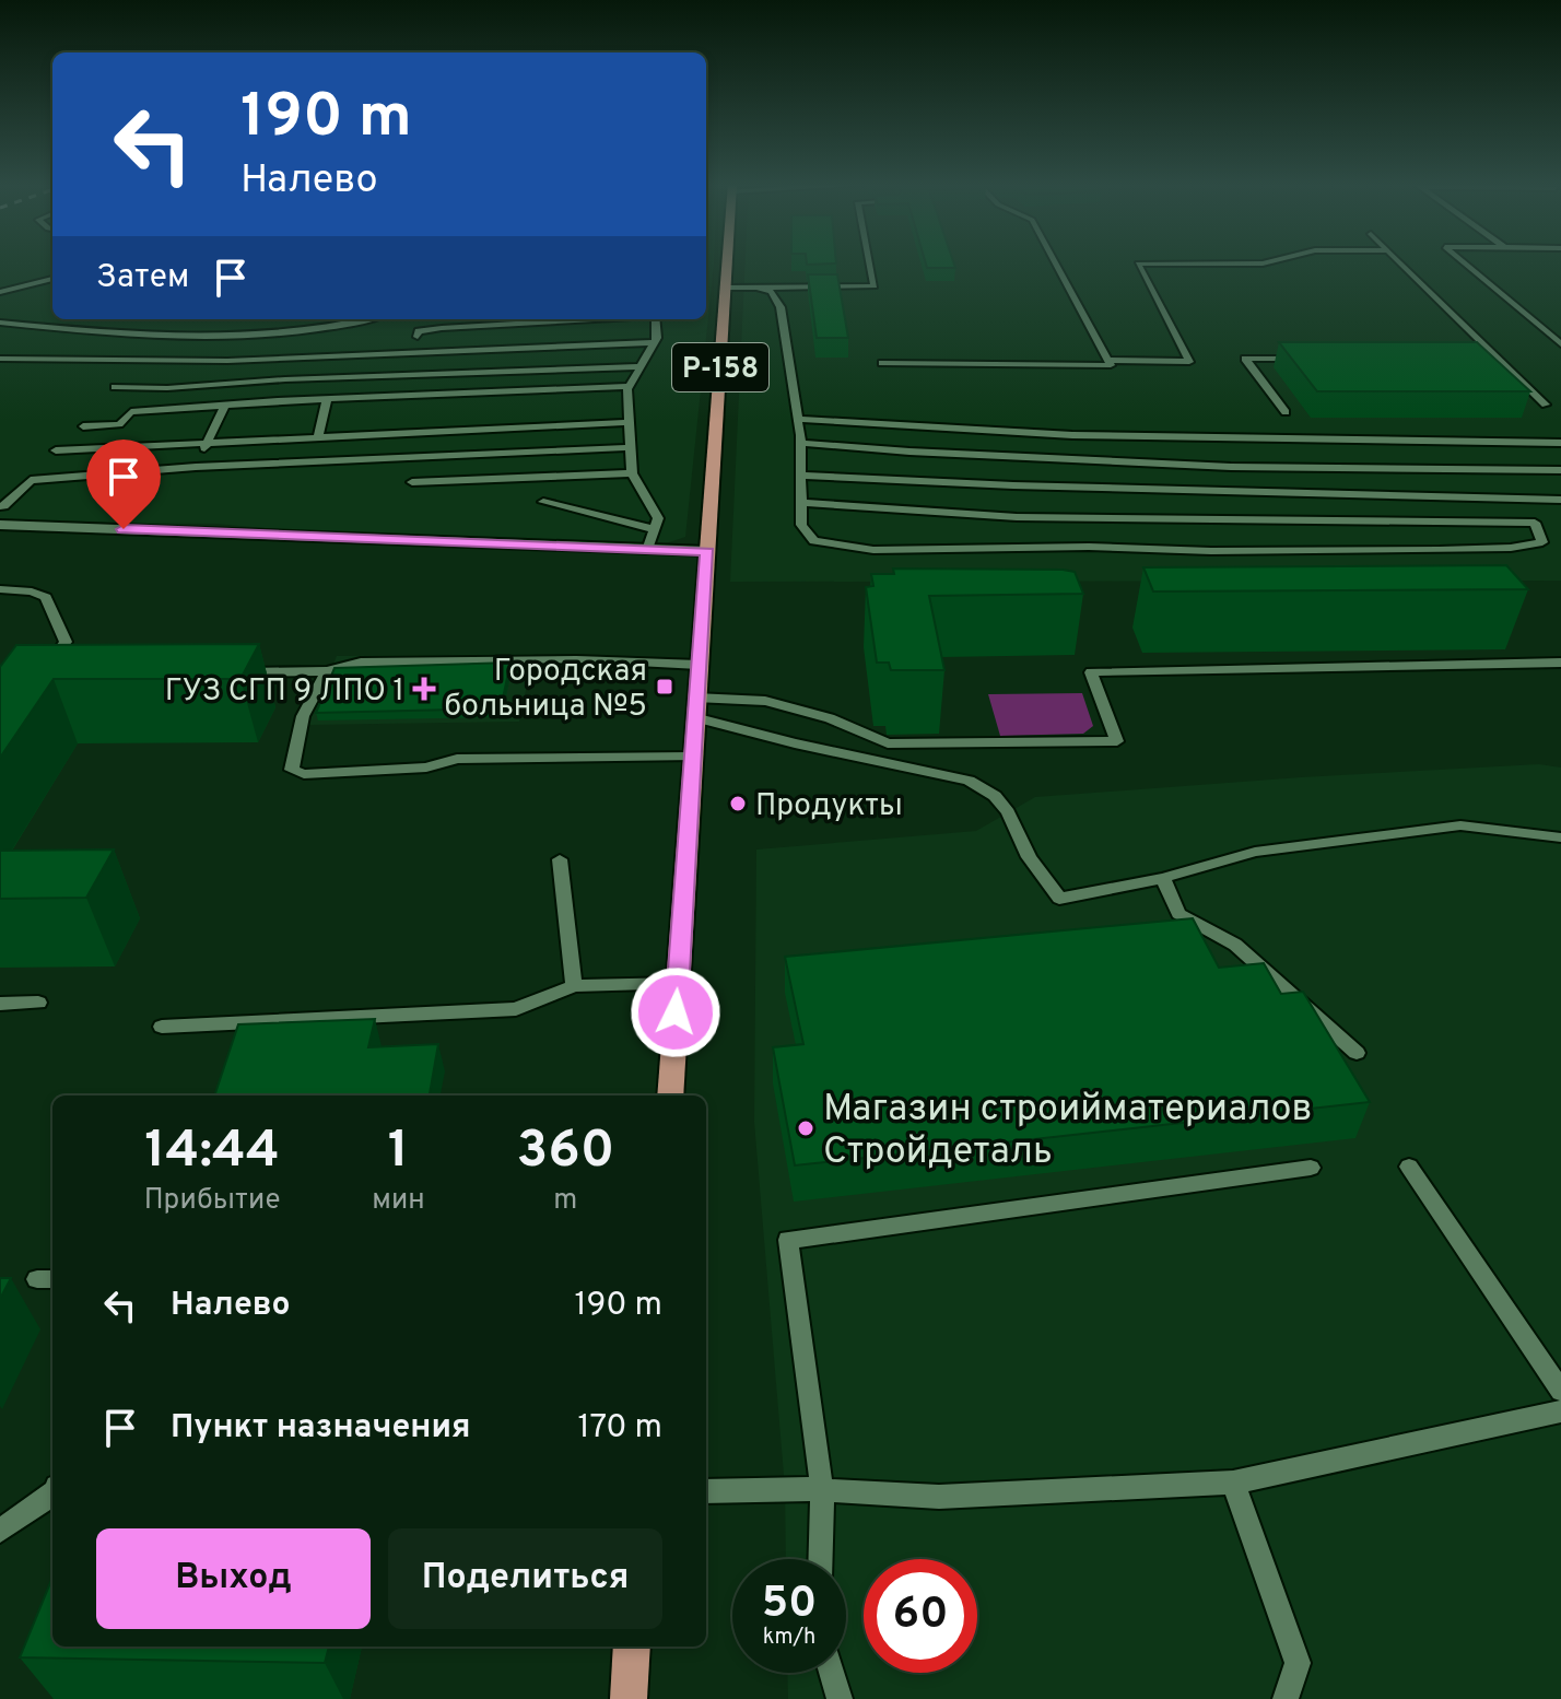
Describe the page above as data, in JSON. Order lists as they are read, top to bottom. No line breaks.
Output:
{"streets":{"main road":["Р-158"]},"places":{"transit":["Городская больница №5"],"health":["ГУЗ СГП 9 ЛПО 1"],"other":["Продукты","Магазин строийматериалов Стройдеталь"]},"page":{"turn":["190 m","Налево"],"then":"Затем","eta":["14:44","Прибытие","1","мин","360","m"],"list":[{"name":"Налево","value":"190 m"},{"name":"Пункт назначения","value":"170 m"}],"buttons":["Выход","Поделиться"],"speed":"50 km/h","limit":"60"}}
